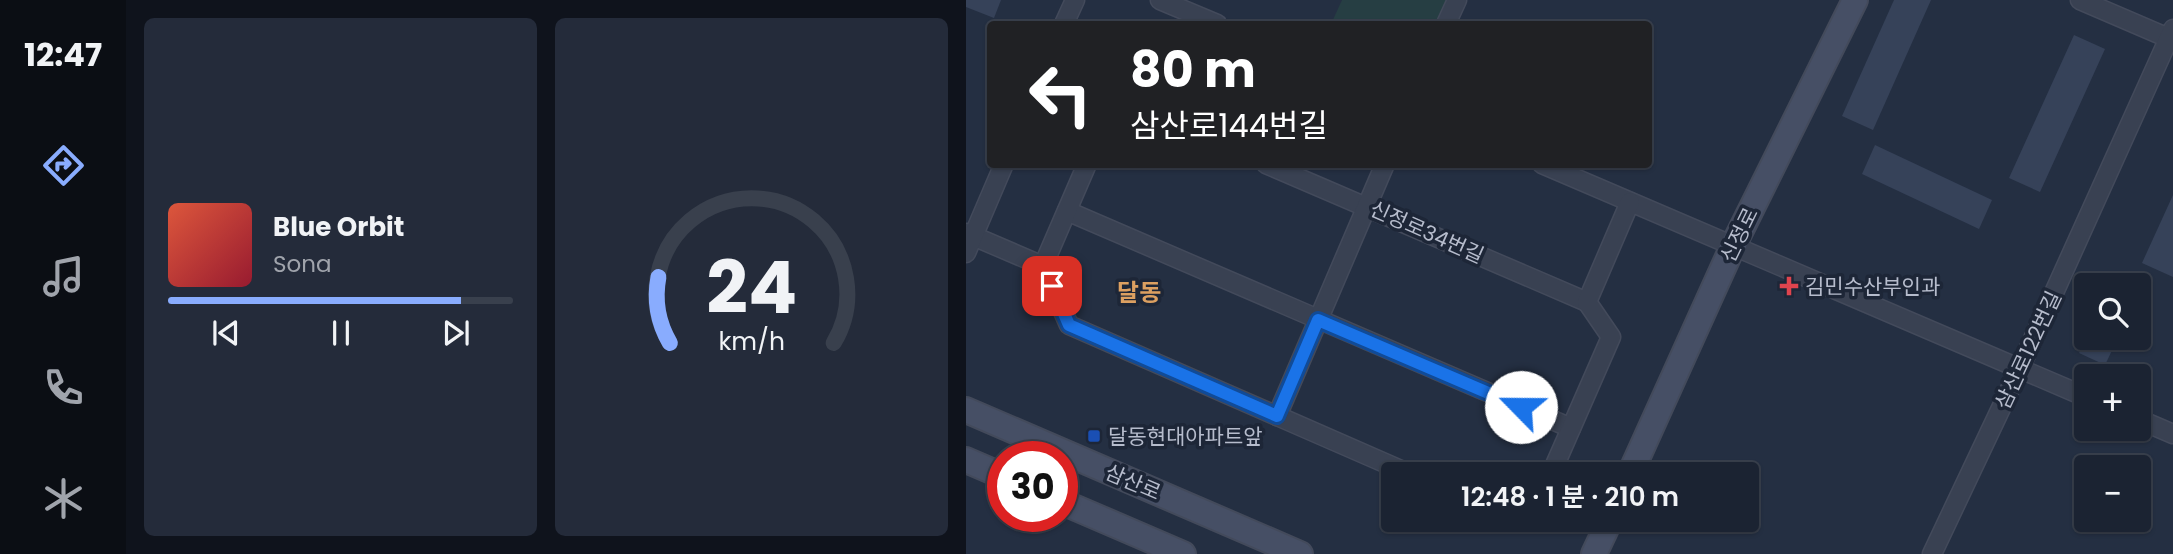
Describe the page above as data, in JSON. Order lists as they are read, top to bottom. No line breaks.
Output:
{"streets":{"main road":["신정로","삼산로"],"street":["신정로34번길","삼산로122번길"]},"districts":["달동"],"places":{"health":["김민수산부인과"],"transit":["달동현대아파트앞"]},"page":{"tabs":"12:47","turn":["80 m","삼산로144번길"],"song":["Blue Orbit","Sona"],"map_buttons":["+","−"],"limit":"30","trip":"12:48 · 1 분 · 210 m","gauge":["24","km/h"]}}
